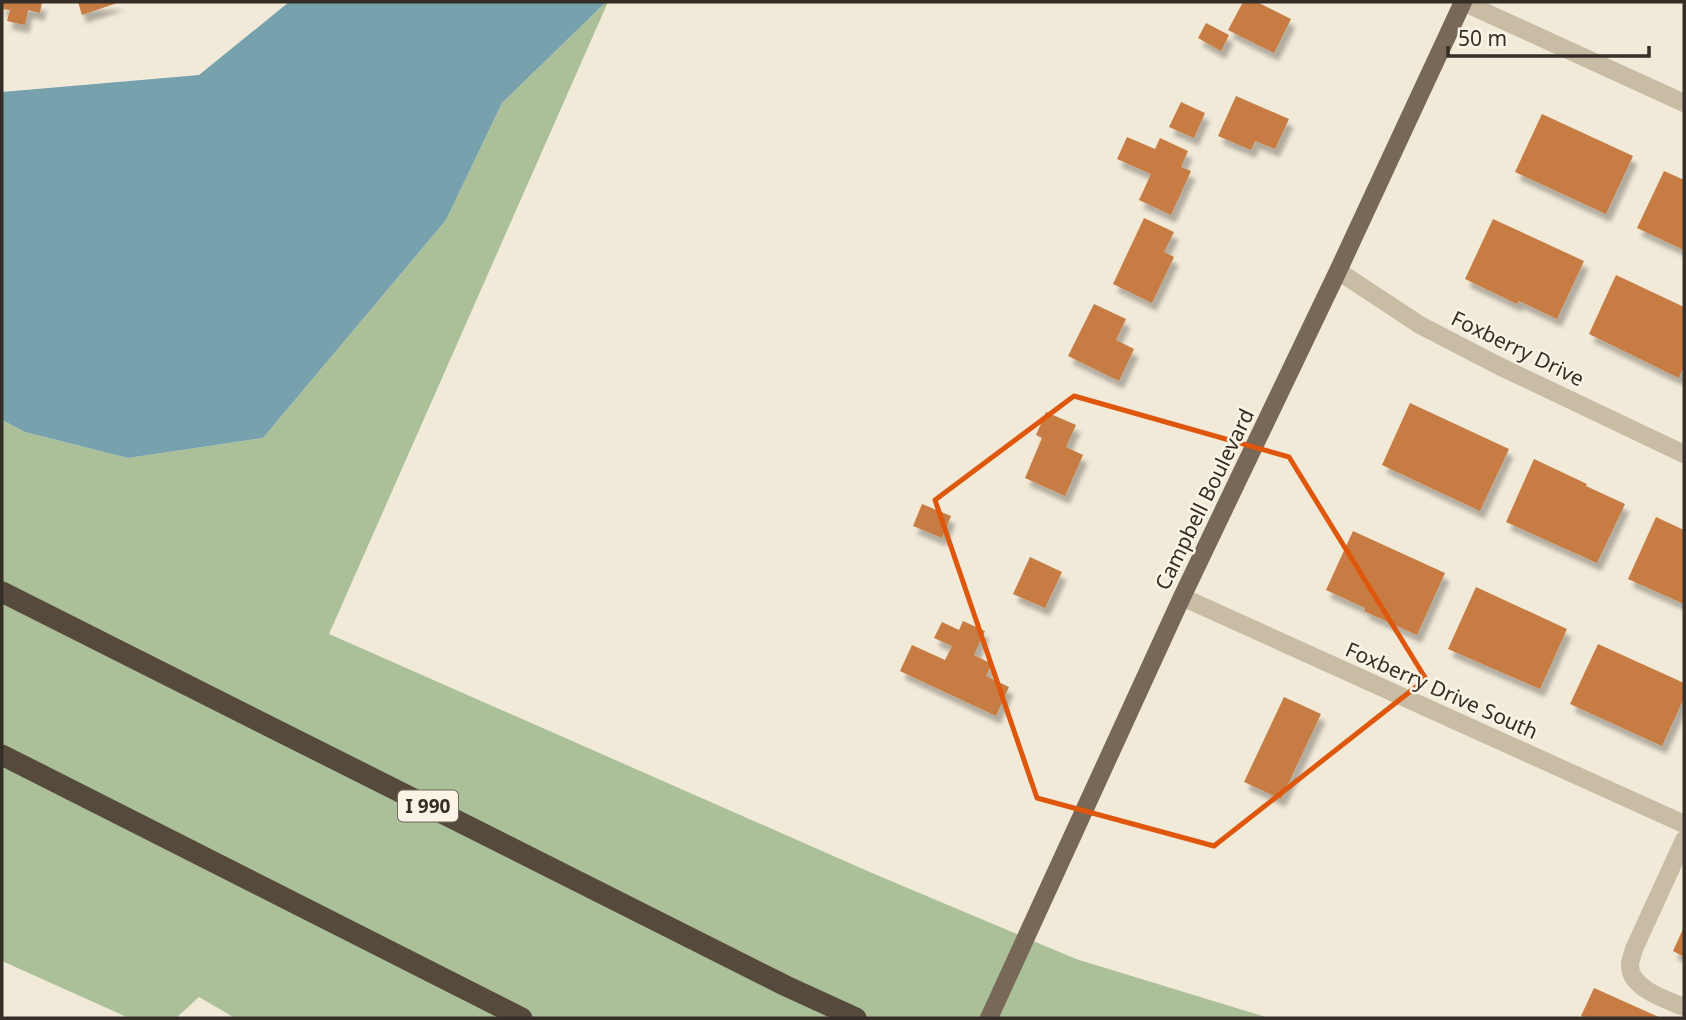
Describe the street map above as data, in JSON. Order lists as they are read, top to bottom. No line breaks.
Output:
{"streets":{"highway":["I 990"],"main road":["Campbell Boulevard"],"street":["Foxberry Drive","Foxberry Drive South"]},"crossings":[["Foxberry Drive","Campbell Boulevard"],["Campbell Boulevard","Foxberry Drive South"]],"scale_bar":"50 m"}
